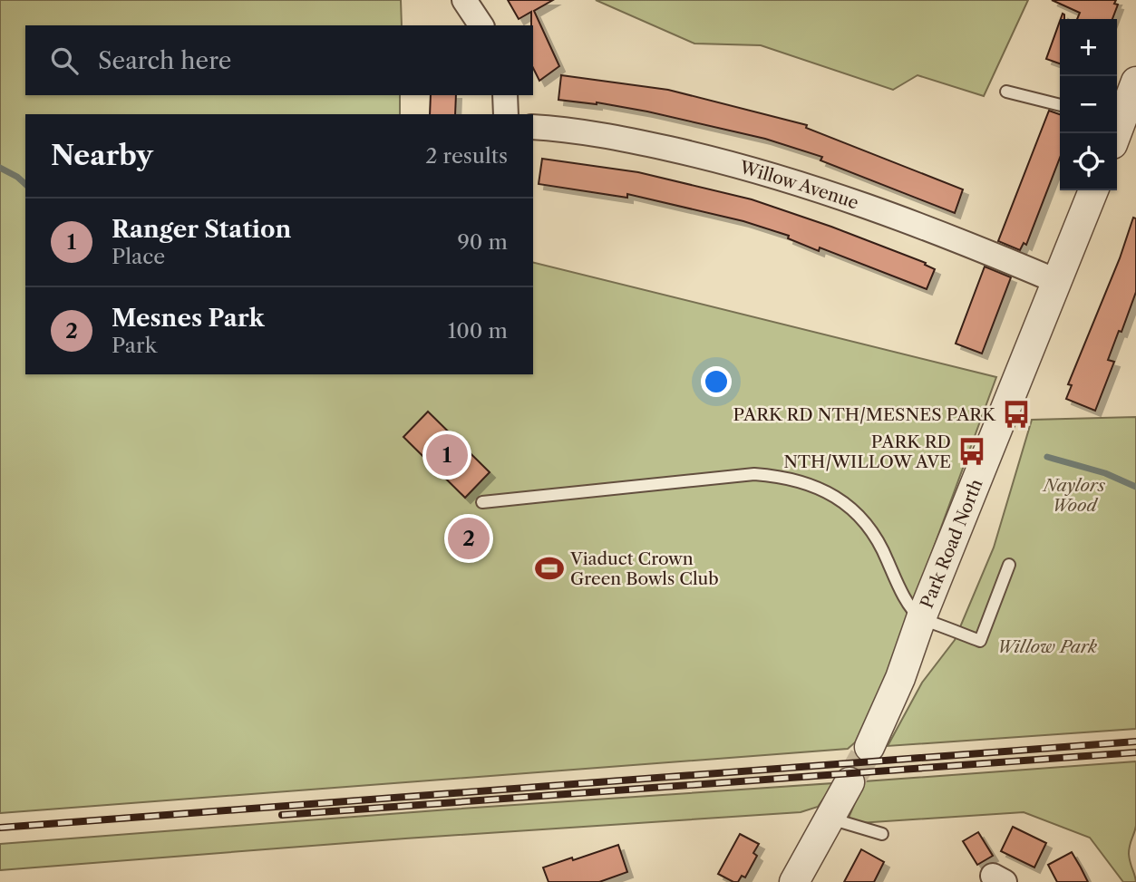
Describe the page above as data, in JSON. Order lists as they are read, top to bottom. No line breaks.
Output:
{"streets":{"street":["Willow Avenue","Park Road North"]},"crossings":[["Willow Avenue","Park Road North"]],"parks":["Naylors Wood","Willow Park"],"places":{"bus stop":["PARK RD NTH/MESNES PARK","PARK RD NTH/WILLOW AVE"],"sports":["Viaduct Crown Green Bowls Club"]},"page":{"map_buttons":["+","−"],"search":"Search here","heading":["Nearby","2 results"],"list":[{"mark":"1","name":"Ranger Station","note":"Place","value":"90 m"},{"mark":"2","name":"Mesnes Park","note":"Park","value":"100 m"}],"pins":["1","2"]}}
